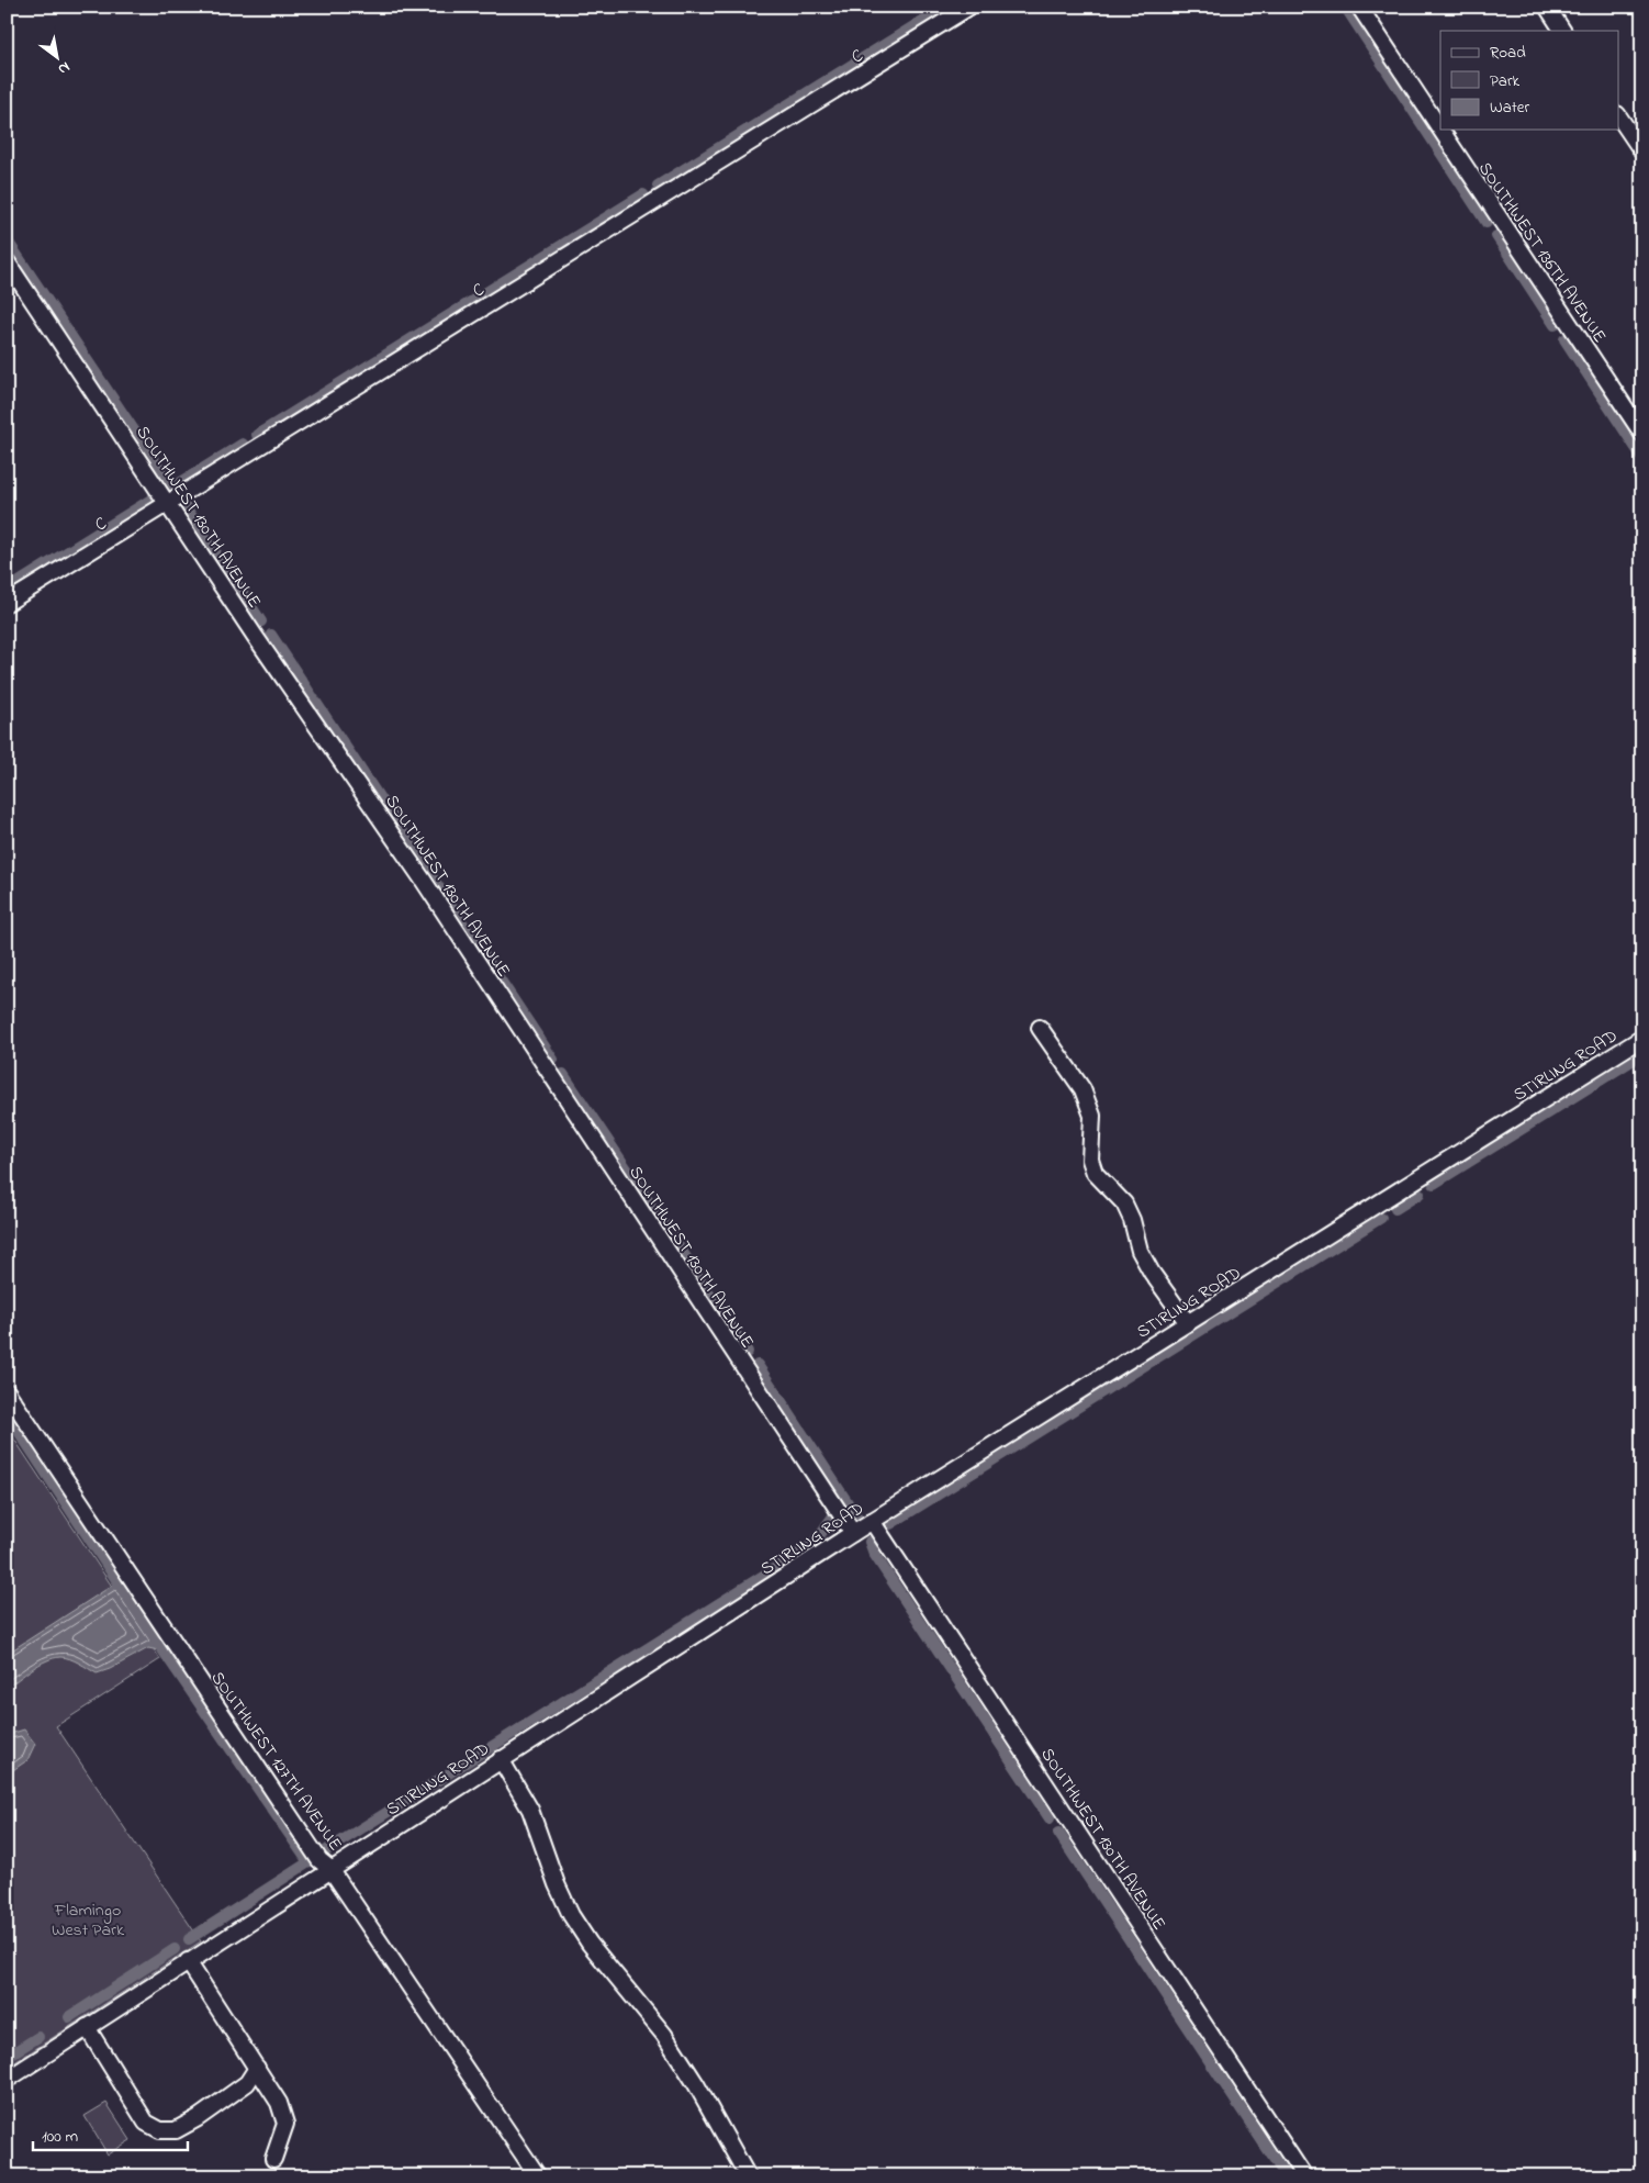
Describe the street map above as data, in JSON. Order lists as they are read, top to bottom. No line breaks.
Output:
{"streets":{"street":["C","SOUTHWEST 136TH AVENUE","SOUTHWEST 130TH AVENUE","STIRLING ROAD","SOUTHWEST 127TH AVENUE"]},"crossings":[["C","SOUTHWEST 130TH AVENUE"],["SOUTHWEST 130TH AVENUE","STIRLING ROAD"],["STIRLING ROAD","SOUTHWEST 127TH AVENUE"]],"parks":["Flamingo West Park"],"legend":["Road","Park","Water"],"scale_bar":"100 m","north":"bottom right"}
